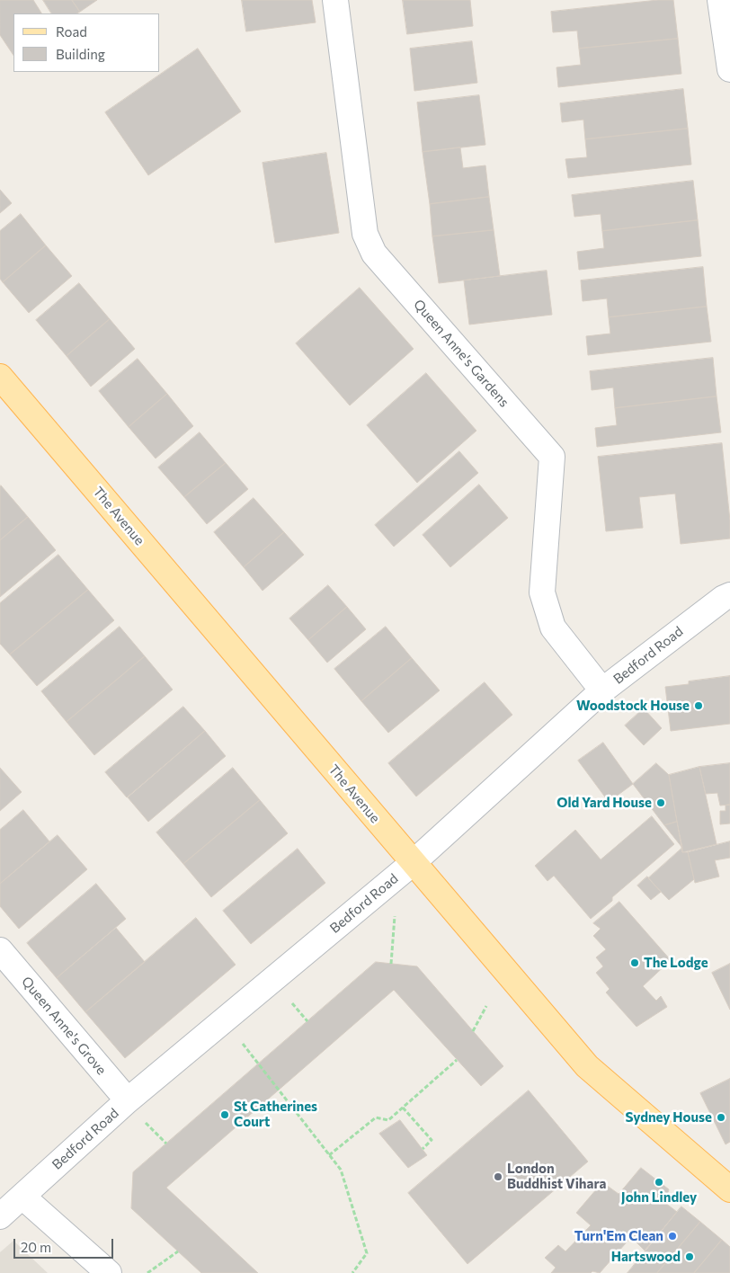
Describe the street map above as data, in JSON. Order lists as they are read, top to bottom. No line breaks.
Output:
{"streets":{"main road":["The Avenue"],"street":["Queen Anne's Gardens","Bedford Road","Queen Anne's Grove"]},"crossings":[["Queen Anne's Gardens","Bedford Road"],["The Avenue","Bedford Road"],["Bedford Road","Queen Anne's Grove"]],"places":["Woodstock House","Old Yard House","The Lodge","St Catherines Court","Sydney House","London Buddhist Vihara","John Lindley","Turn'Em Clean","Hartswood"],"legend":["Road","Building"],"scale_bar":"20 m"}
